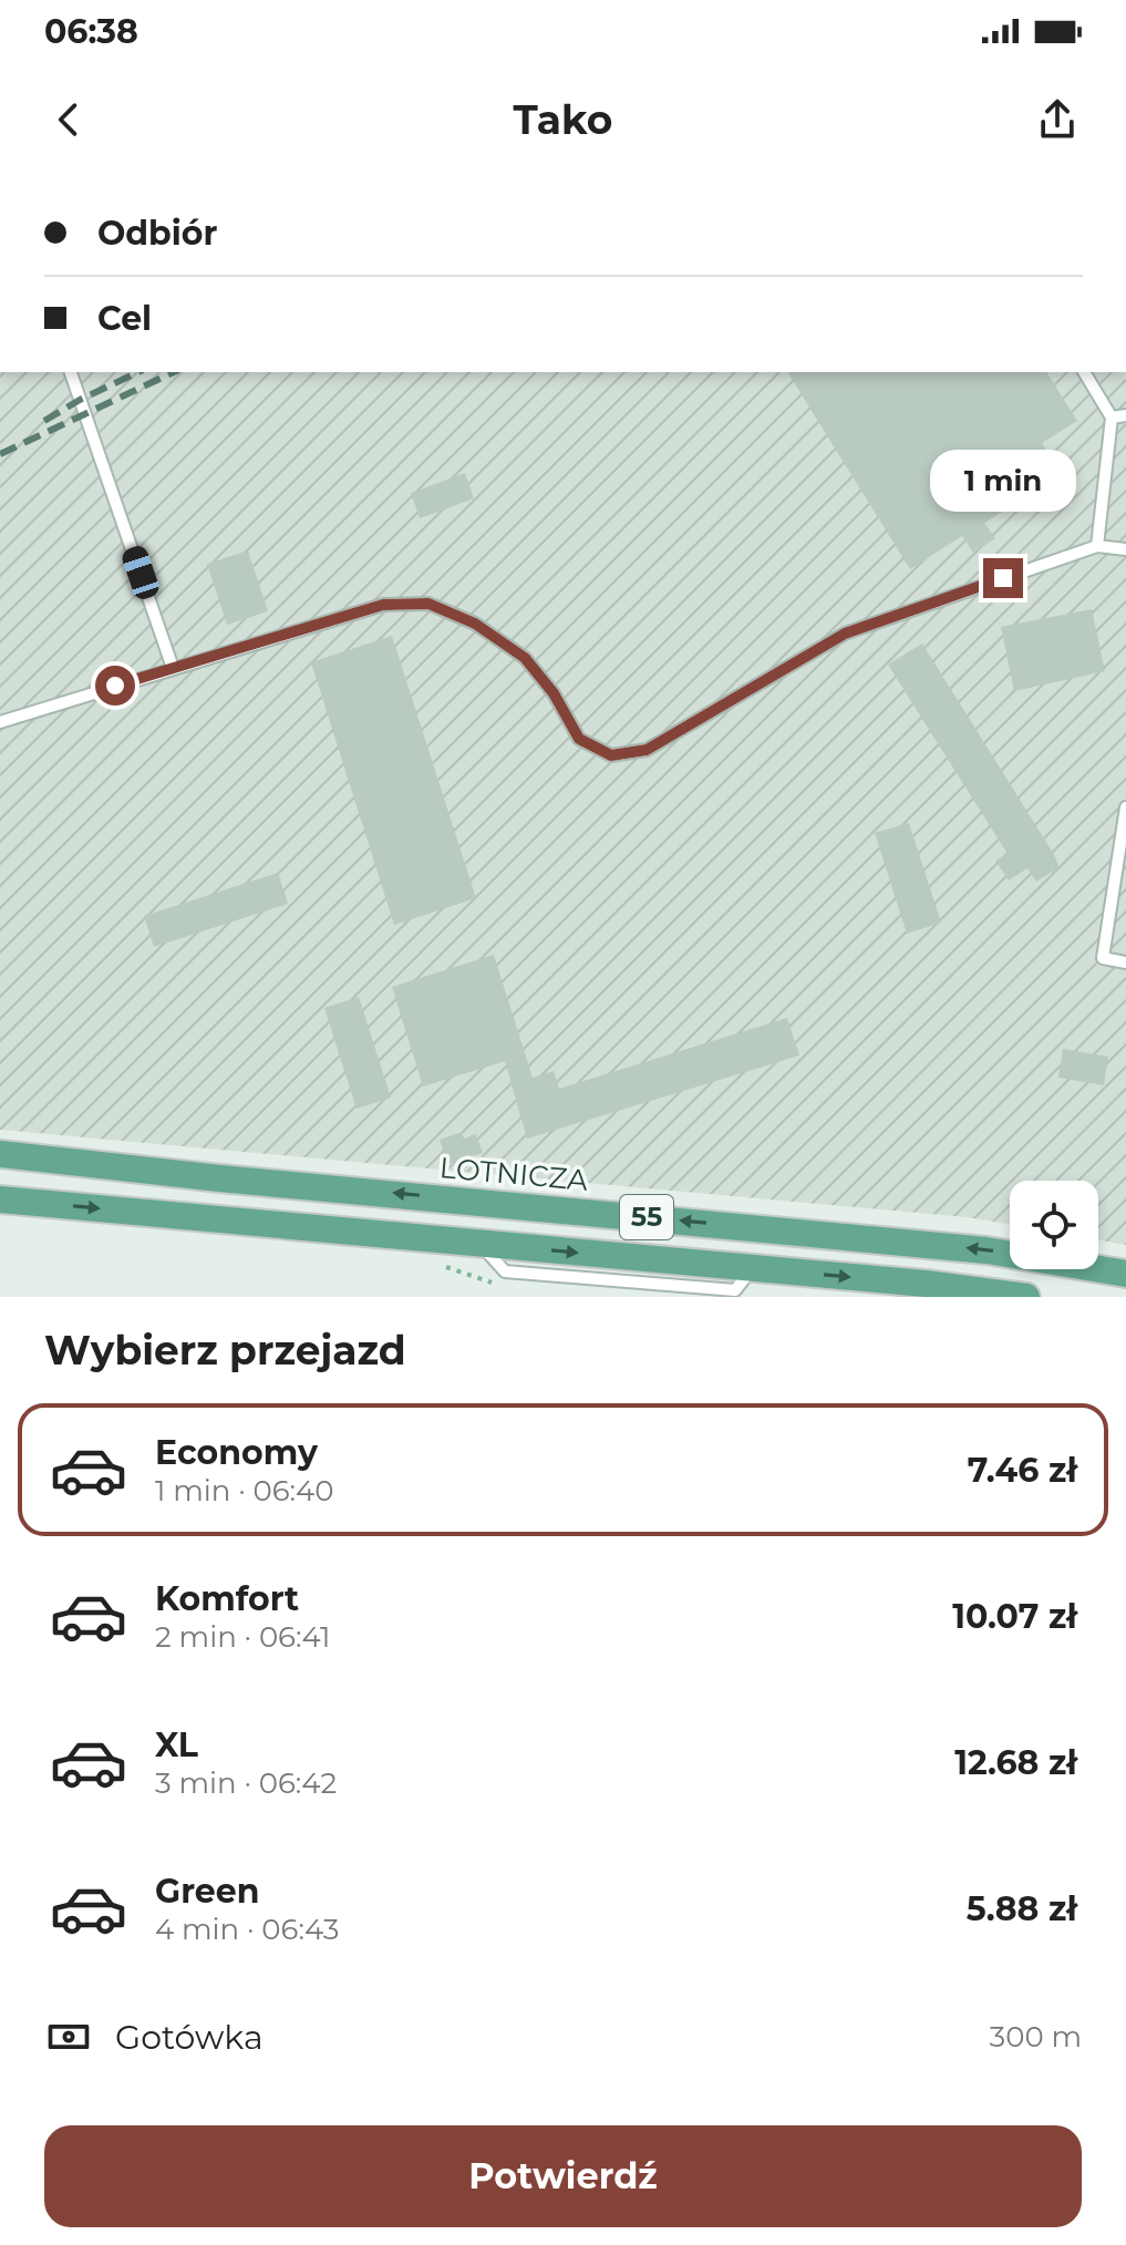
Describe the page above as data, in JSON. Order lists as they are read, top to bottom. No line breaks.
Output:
{"streets":{"main road":["LOTNICZA","55"]},"page":{"status":"06:38","header":"Tako","banner":["Odbiór","Cel"],"bubble":"1 min","heading":"Wybierz przejazd","list":[{"name":"Economy","note":"1 min · 06:40","value":"7.46 zł"},{"name":"Komfort","note":"2 min · 06:41","value":"10.07 zł"},{"name":"XL","note":"3 min · 06:42","value":"12.68 zł"},{"name":"Green","note":"4 min · 06:43","value":"5.88 zł"}],"pay":["Gotówka","300 m"],"buttons":"Potwierdź"}}
